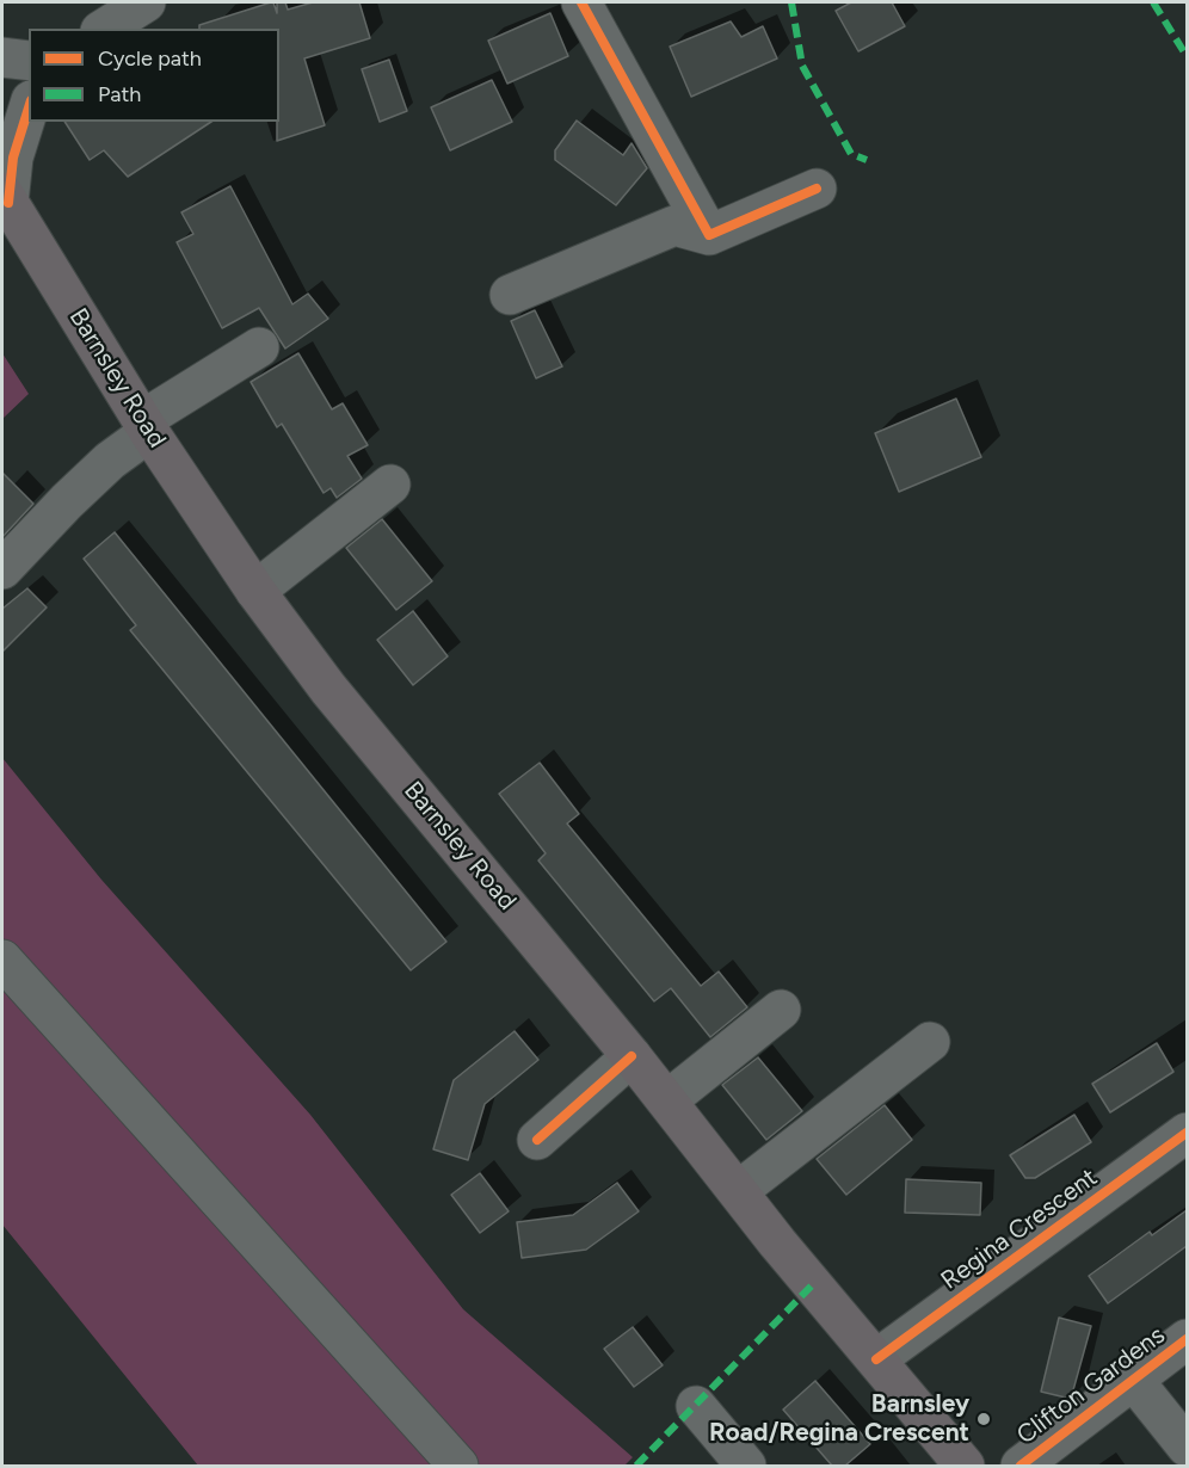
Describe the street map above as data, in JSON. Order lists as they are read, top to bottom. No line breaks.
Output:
{"streets":{"highway":["Barnsley Road"],"street":["Regina Crescent","Clifton Gardens"]},"crossings":[["Barnsley Road","Regina Crescent"]],"places":["Barnsley Road/Regina Crescent"],"legend":["Cycle path","Path"]}
